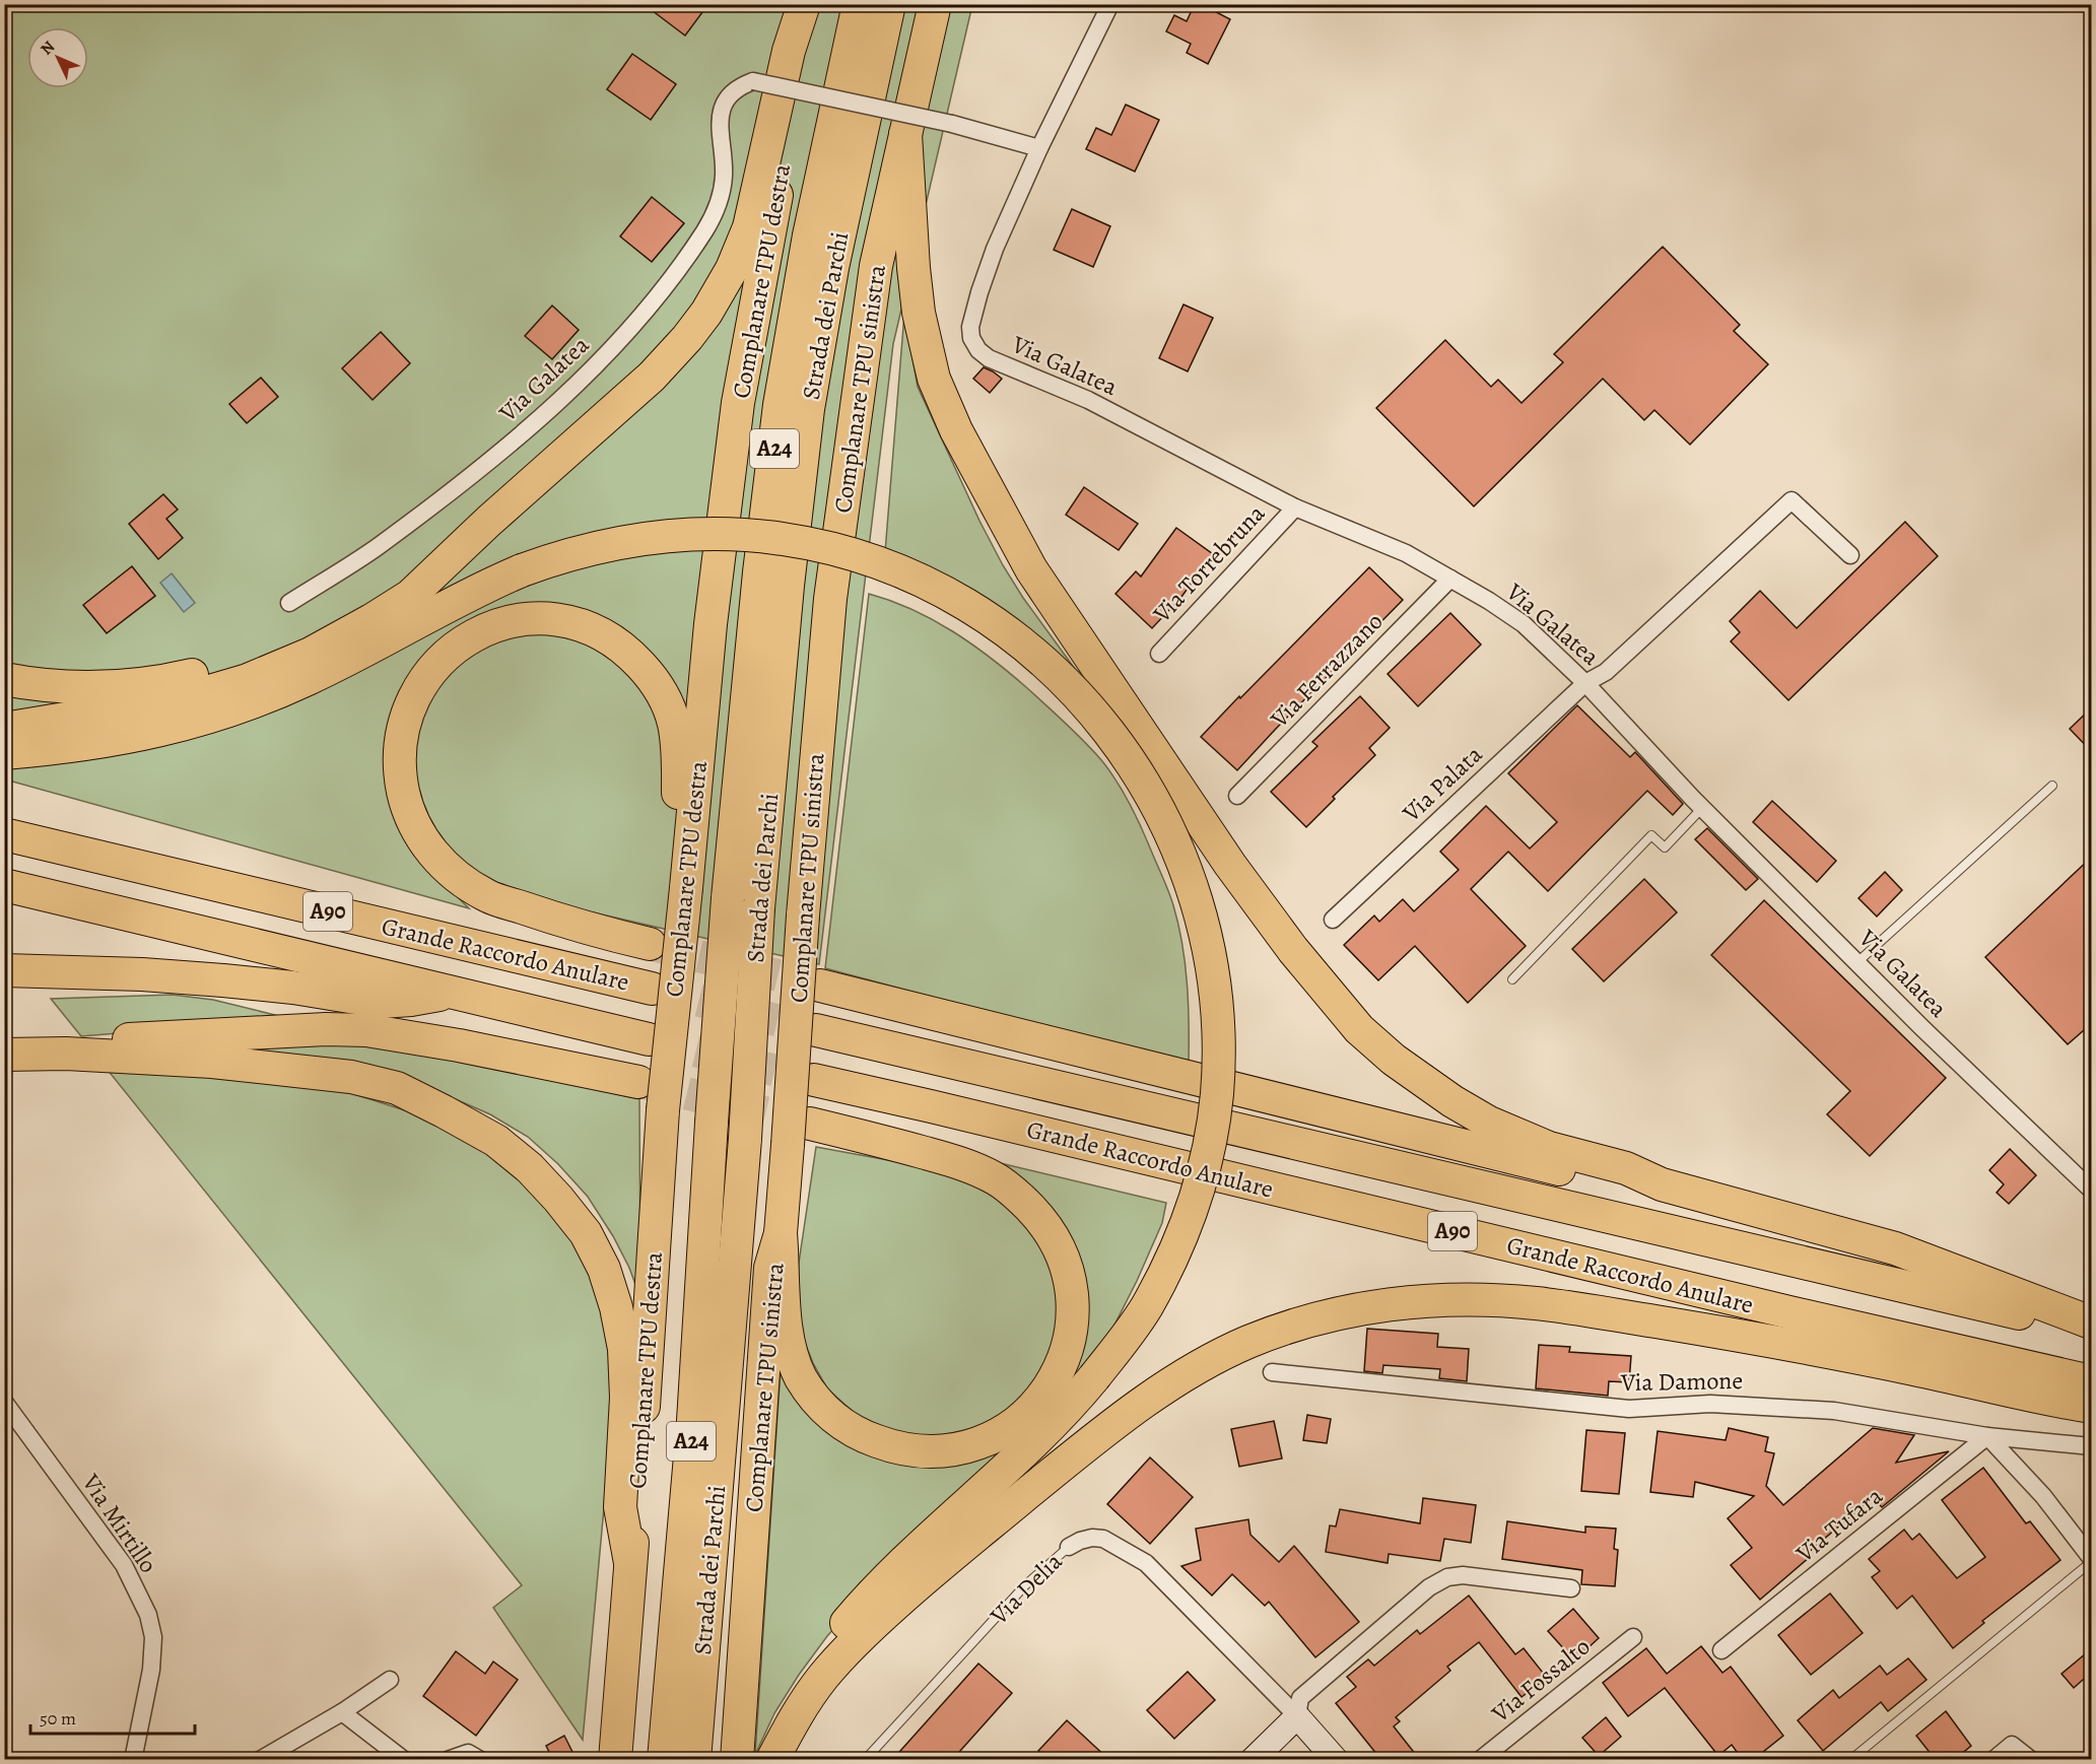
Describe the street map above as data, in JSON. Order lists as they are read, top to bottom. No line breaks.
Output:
{"streets":{"highway":["Complanare TPU destra","Strada dei Parchi","Complanare TPU sinistra","A24","A90","Grande Raccordo Anulare"],"street":["Via Galatea","Via Torrebruna","Via Ferrazzano","Via Palata","Via Damone","Via Mirtillo","Via Tufara","Via Delia","Via Fossalto"]},"crossings":[["Via Galatea","Via Torrebruna"],["Via Galatea","Via Ferrazzano"],["Via Galatea","Via Palata"],["Via Damone","Via Tufara"]],"scale_bar":"50 m","north":"top left"}
